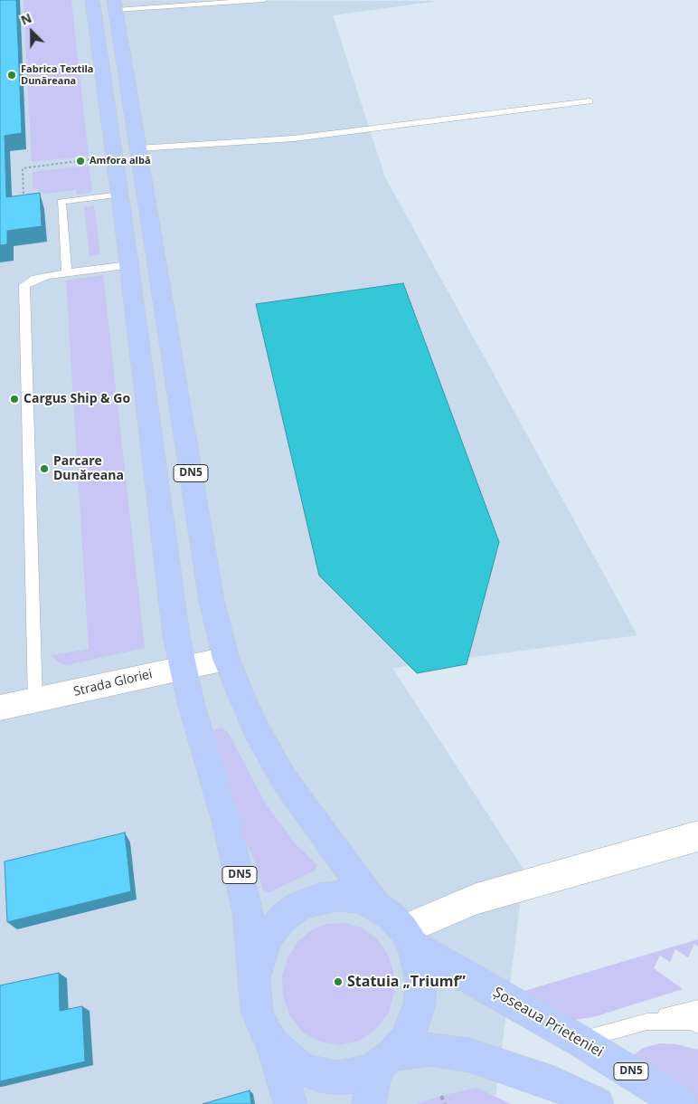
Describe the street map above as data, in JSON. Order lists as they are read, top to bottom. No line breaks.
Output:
{"streets":{"main road":["DN5","Șoseaua Prieteniei"],"street":["Strada Gloriei"]},"crossings":[["DN5","Strada Gloriei"],["DN5","Șoseaua Prieteniei"]],"places":["Fabrica Textila Dunăreana","Amfora albă","Cargus Ship & Go","Parcare Dunăreana","Statuia „Triumf”"],"north":"top left"}
